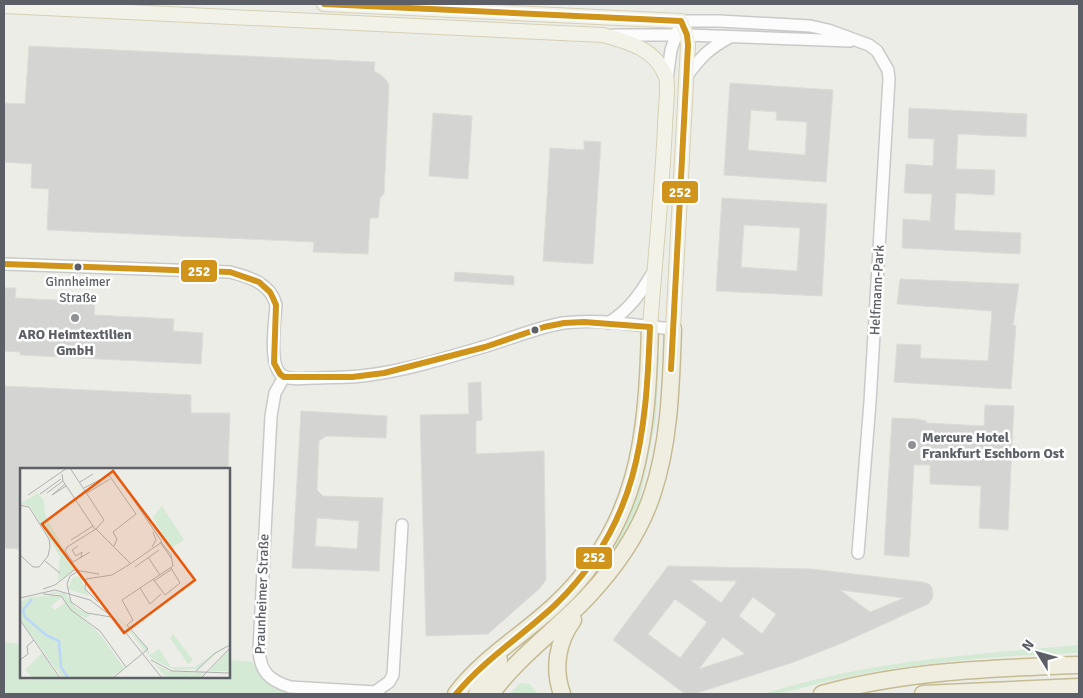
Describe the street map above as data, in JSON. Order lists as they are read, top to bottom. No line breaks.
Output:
{"streets":{"street":["Helfmann-Park","Praunheimer Straße"]},"places":["Ginnheimer Straße","ARO Heimtextilien GmbH","Mercure Hotel Frankfurt Eschborn Ost"],"lines":["transit line 252"],"north":"top left"}
